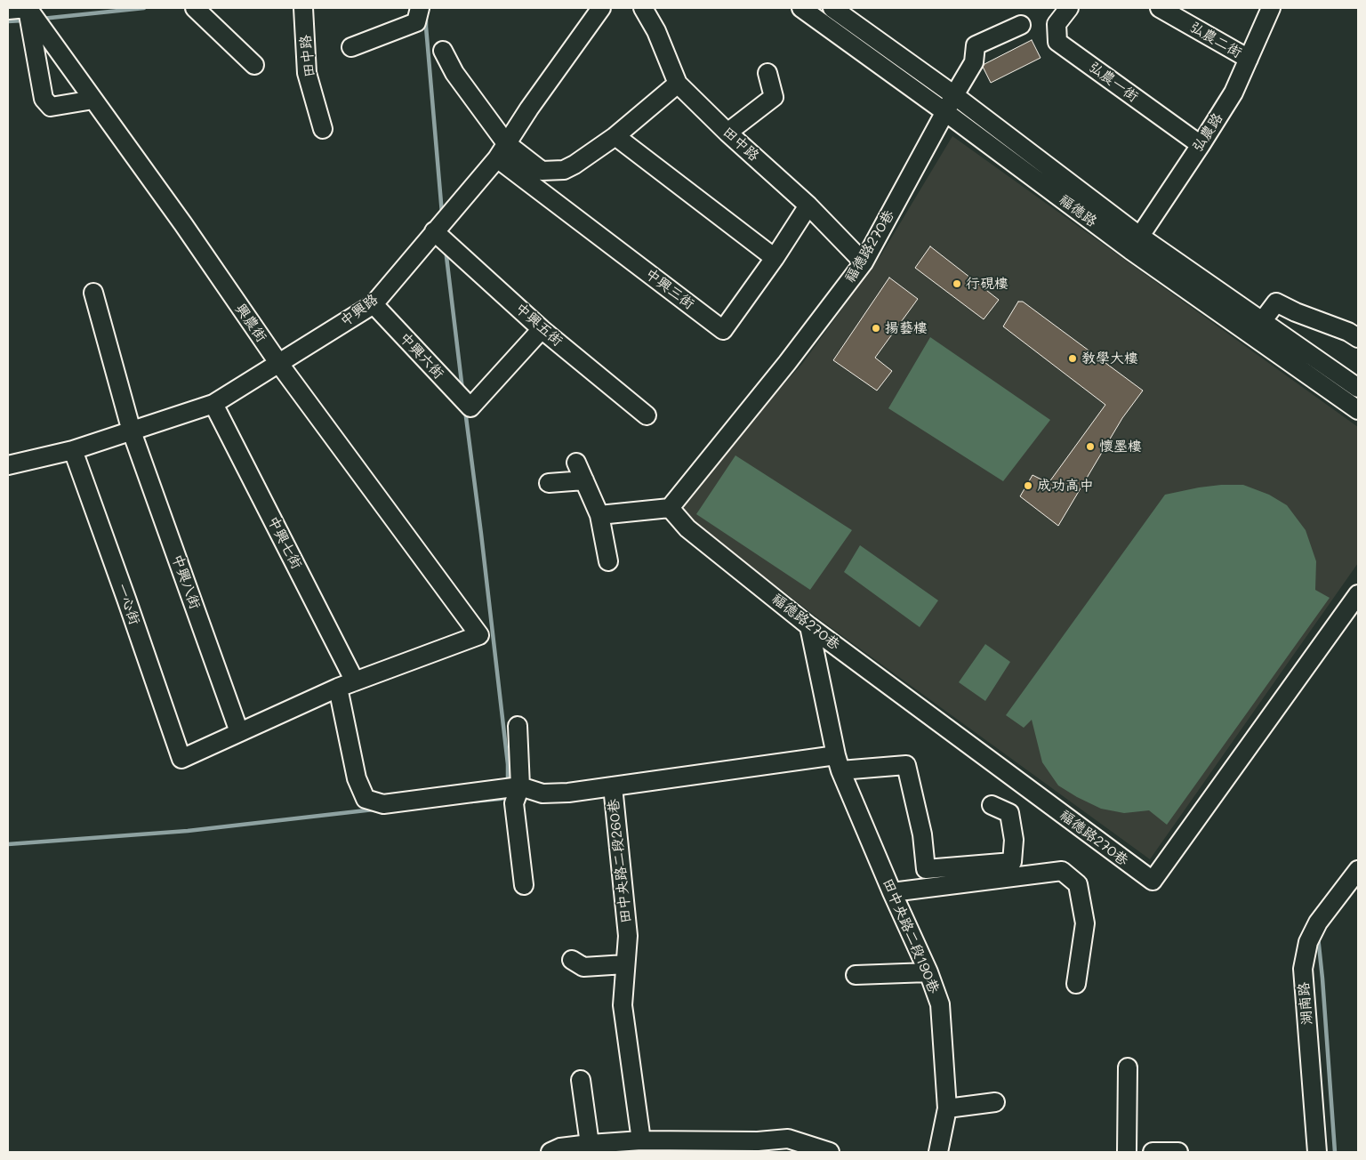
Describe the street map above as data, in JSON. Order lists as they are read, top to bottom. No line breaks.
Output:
{"streets":{"street":["弘農二街","田中路","弘農一街","弘農路","福德路","福德路270巷","中興三街","中興路","興農街","中興五街","中興六街","中興七街","中興八街","一心街","田中央路二段260巷","田中央路二段190巷","湖南路"]},"crossings":[["弘農二街","弘農路"],["田中路","福德路270巷"],["田中路","中興三街"],["弘農一街","弘農路"],["弘農路","福德路"],["福德路","福德路270巷"],["福德路270巷","田中央路二段190巷"],["中興三街","中興路"],["中興路","興農街"],["中興路","中興五街"],["中興路","中興六街"],["中興路","中興七街"],["中興路","中興八街"],["中興路","一心街"],["興農街","中興七街"],["中興五街","中興六街"],["中興八街","一心街"]],"places":["行硯樓","揚藝樓","教學大樓","懷墨樓","成功高中"]}
